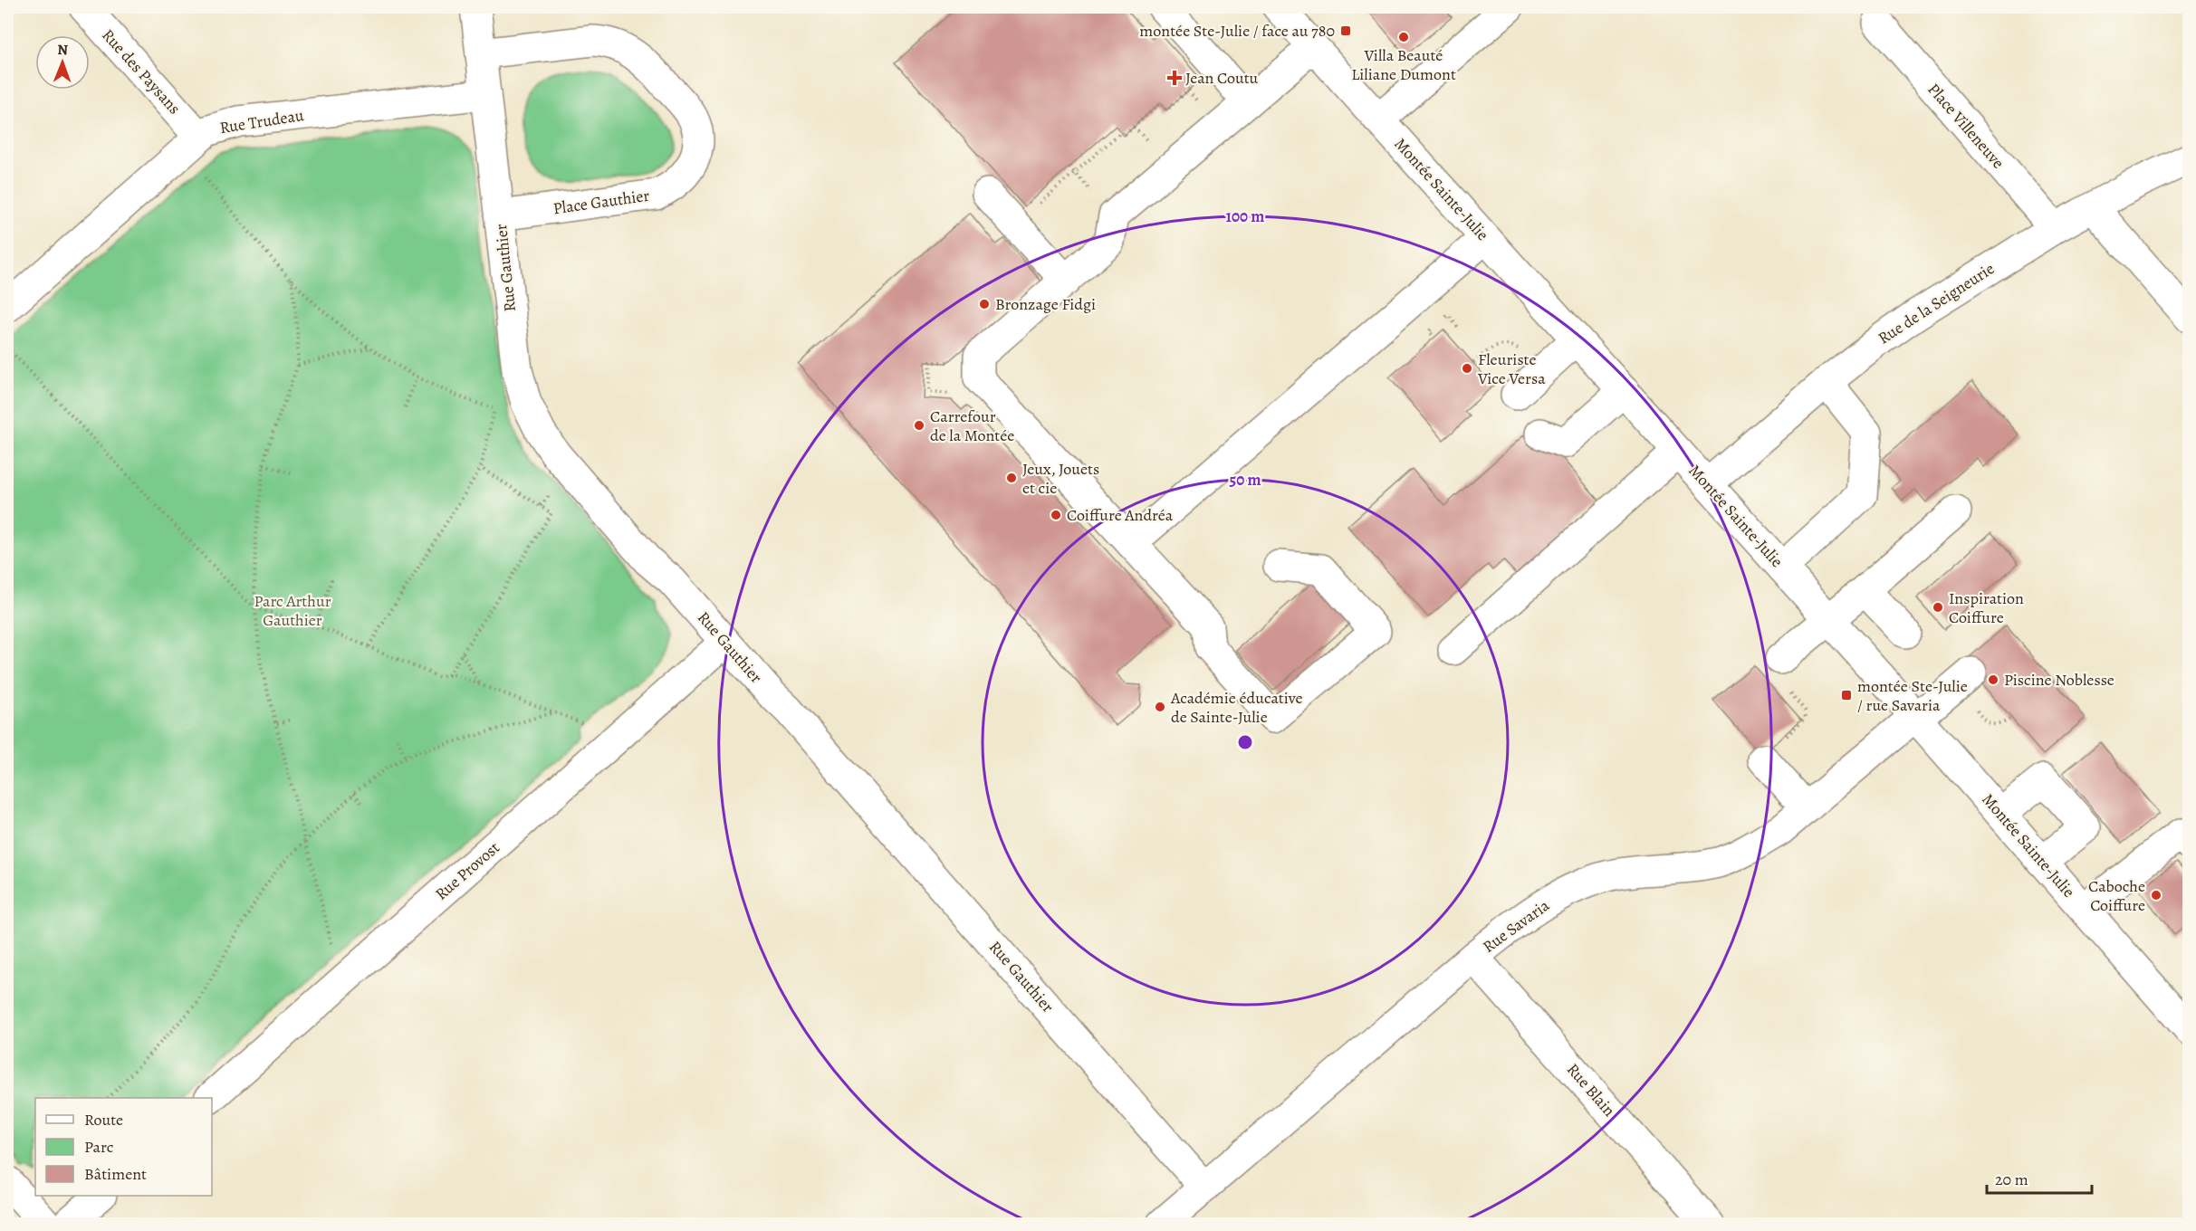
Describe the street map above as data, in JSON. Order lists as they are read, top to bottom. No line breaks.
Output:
{"streets":{"street":["Rue des Paysans","Rue Trudeau","Place Villeneuve","Montée Sainte-Julie","Place Gauthier","Rue Gauthier","Rue de la Seigneurie","Rue Provost","Rue Savaria","Rue Blain"]},"crossings":[["Rue des Paysans","Rue Trudeau"],["Rue Trudeau","Rue Gauthier"],["Place Villeneuve","Rue de la Seigneurie"],["Montée Sainte-Julie","Rue de la Seigneurie"],["Montée Sainte-Julie","Rue Savaria"],["Place Gauthier","Rue Gauthier"],["Rue Gauthier","Rue Provost"],["Rue Gauthier","Rue Savaria"],["Rue Savaria","Rue Blain"]],"parks":["Parc Arthur Gauthier"],"places":{"transit":["montée Ste-Julie / face au 780","montée Ste-Julie / rue Savaria"],"other":["Villa Beauté Liliane Dumont","Bronzage Fidgi","Fleuriste Vice Versa","Carrefour de la Montée","Jeux, Jouets et cie","Coiffure Andréa","Inspiration Coiffure","Piscine Noblesse","Académie éducative de Sainte-Julie","Caboche Coiffure"],"health":["Jean Coutu"]},"legend":["Route","Parc","Bâtiment"],"scale_bar":"20 m","north":"top","rings":["100 m","50 m"]}
